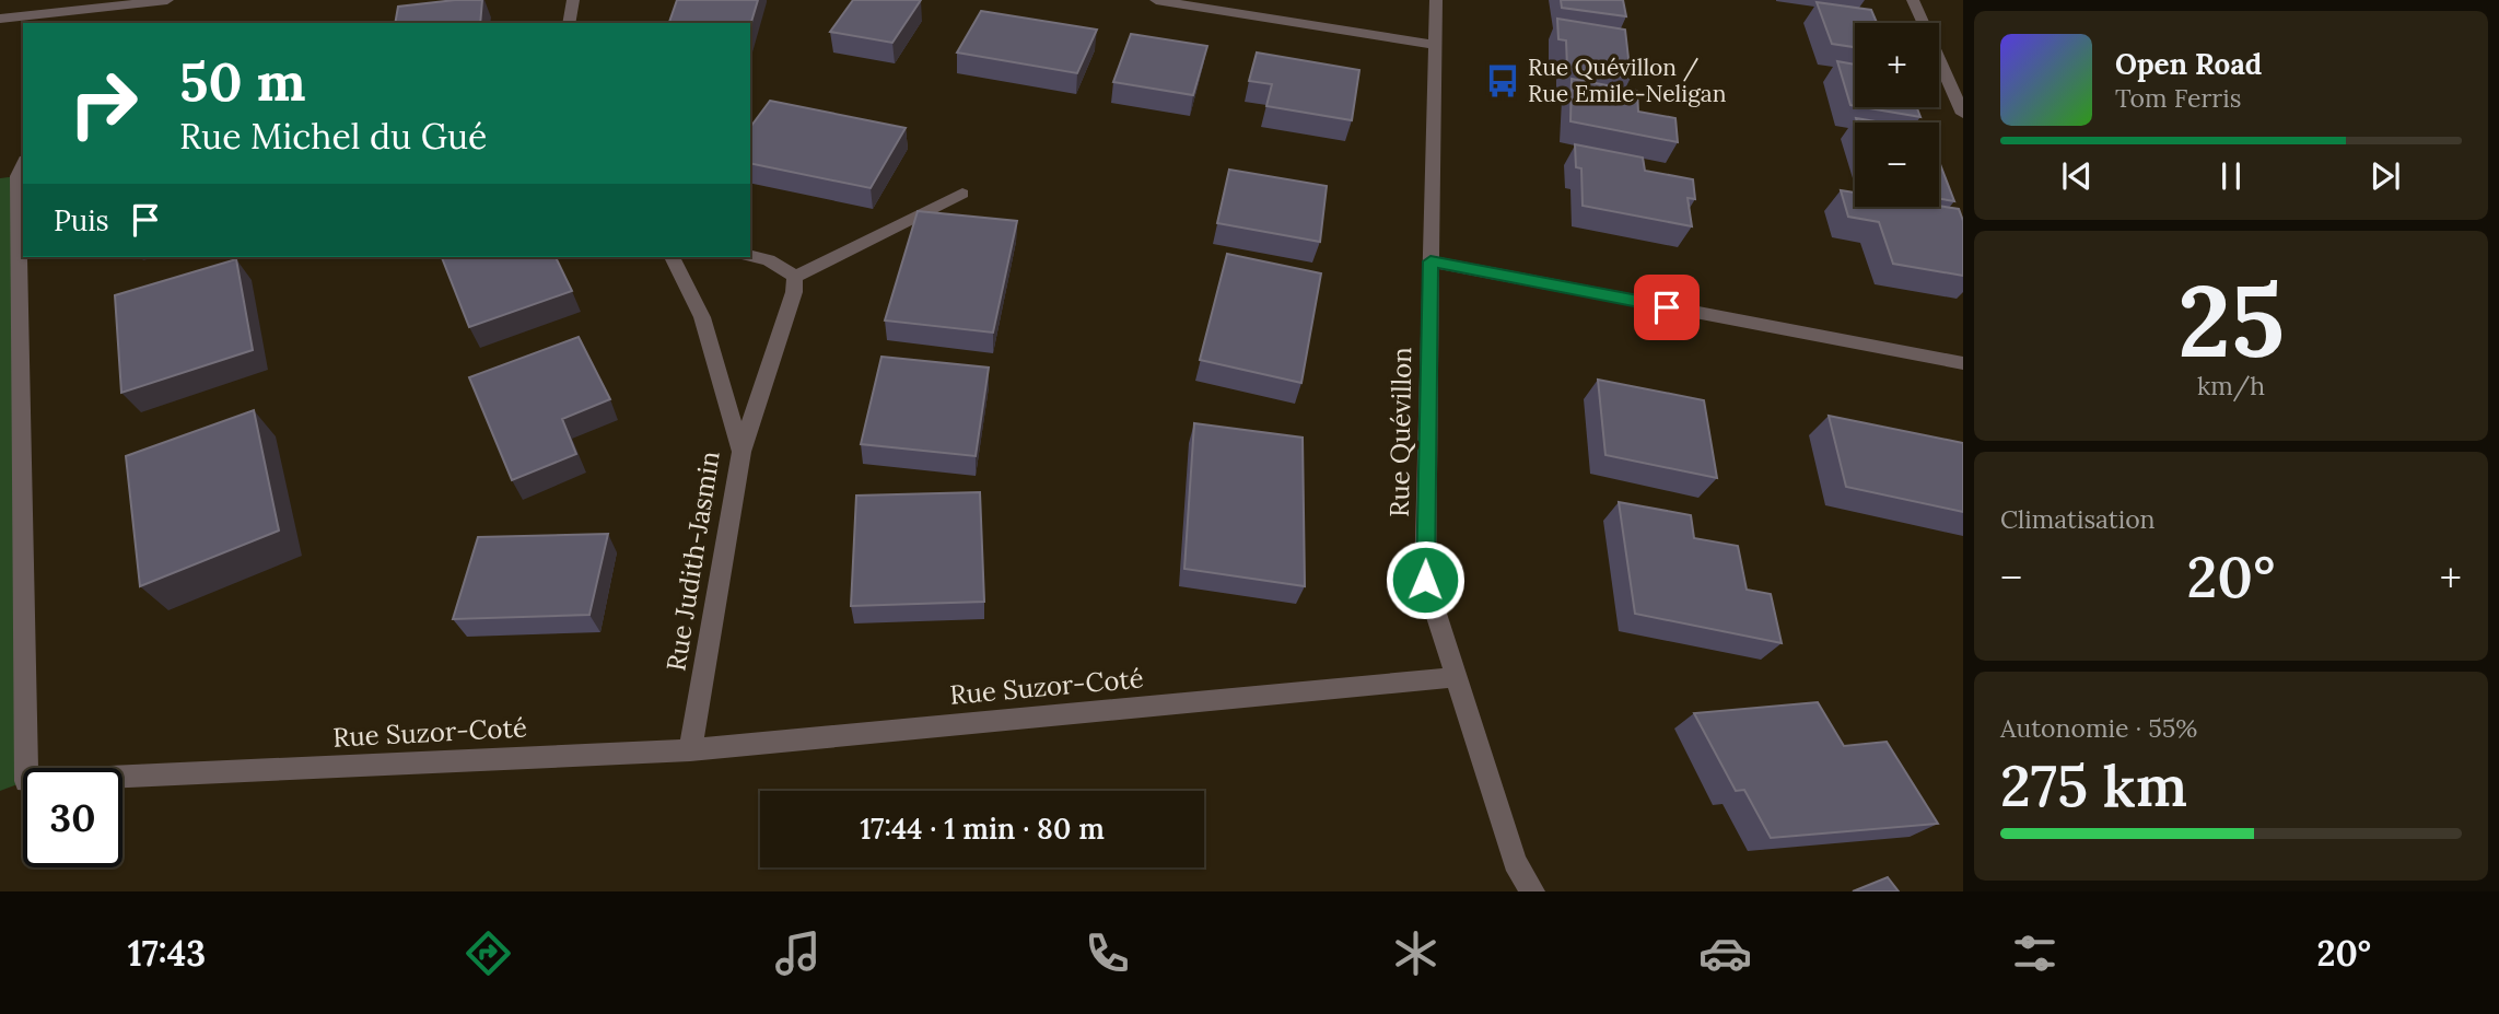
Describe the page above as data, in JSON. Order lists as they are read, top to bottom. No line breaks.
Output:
{"streets":{"street":["Rue Quévillon","Rue Judith-Jasmin","Rue Suzor-Coté"]},"crossings":[["Rue Quévillon","Rue Suzor-Coté"],["Rue Judith-Jasmin","Rue Suzor-Coté"]],"places":{"bus stop":["Rue Quévillon / Rue Emile-Neligan"]},"page":{"map_buttons":["+","−"],"turn":["50 m","Rue Michel du Gué"],"song":["Open Road","Tom Ferris"],"then":"Puis","tile":[["25","km/h"],"Climatisation",["Autonomie · 55%","275 km"]],"heat":["−","20°","+"],"limit":"30","trip":"17:44 · 1 min · 80 m","tabs":["17:43","20°"]}}
